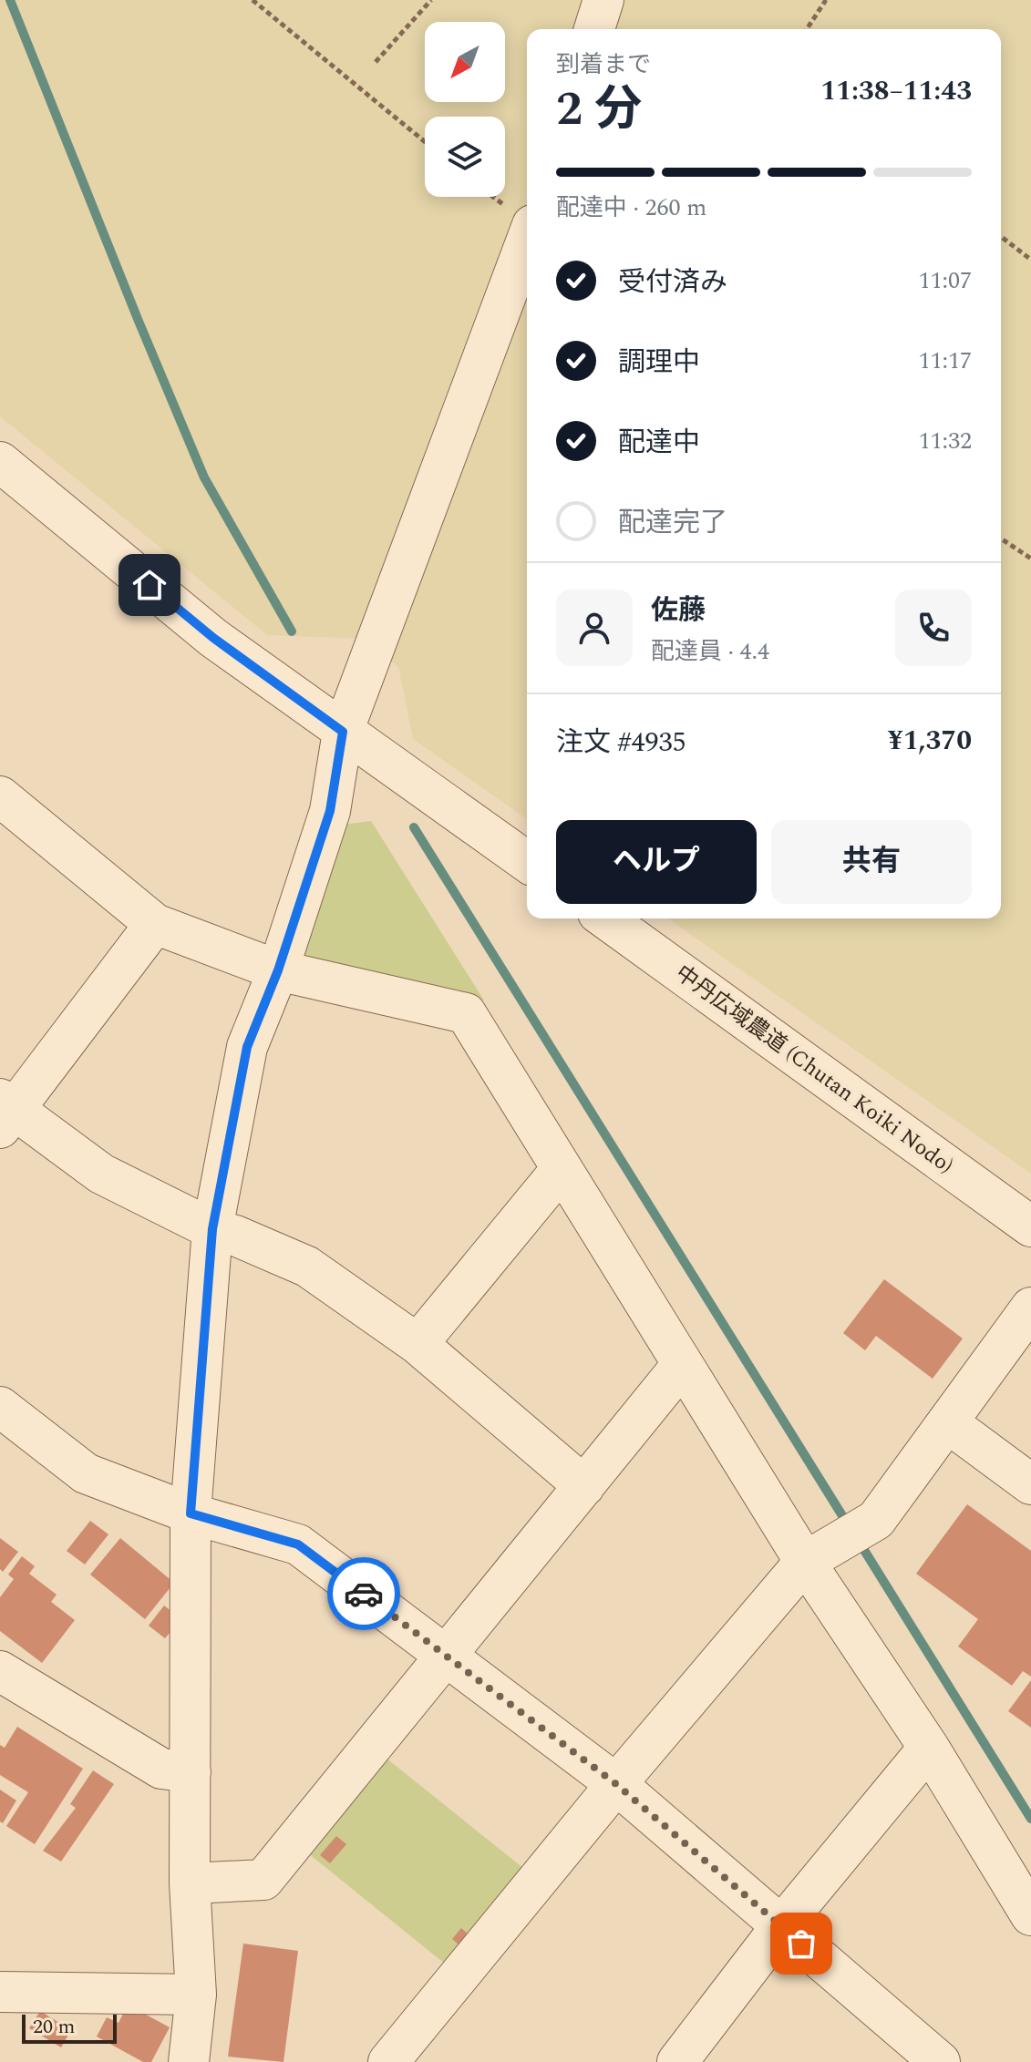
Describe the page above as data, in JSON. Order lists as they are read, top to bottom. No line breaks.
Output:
{"streets":{"street":["中丹広域農道 (Chutan Koiki Nodo)"]},"scale_bar":"20 m","north":"bottom left","page":{"heading":["2 分","到着まで","11:38–11:43"],"panel":["佐藤","配達員 · 4.4","注文 #4935","¥1,370"],"bar":"配達中 · 260 m","list":[["受付済み","11:07"],["調理中","11:17"],["配達中","11:32"],"配達完了"],"buttons":["ヘルプ","共有"],"scale":"20 m"}}
